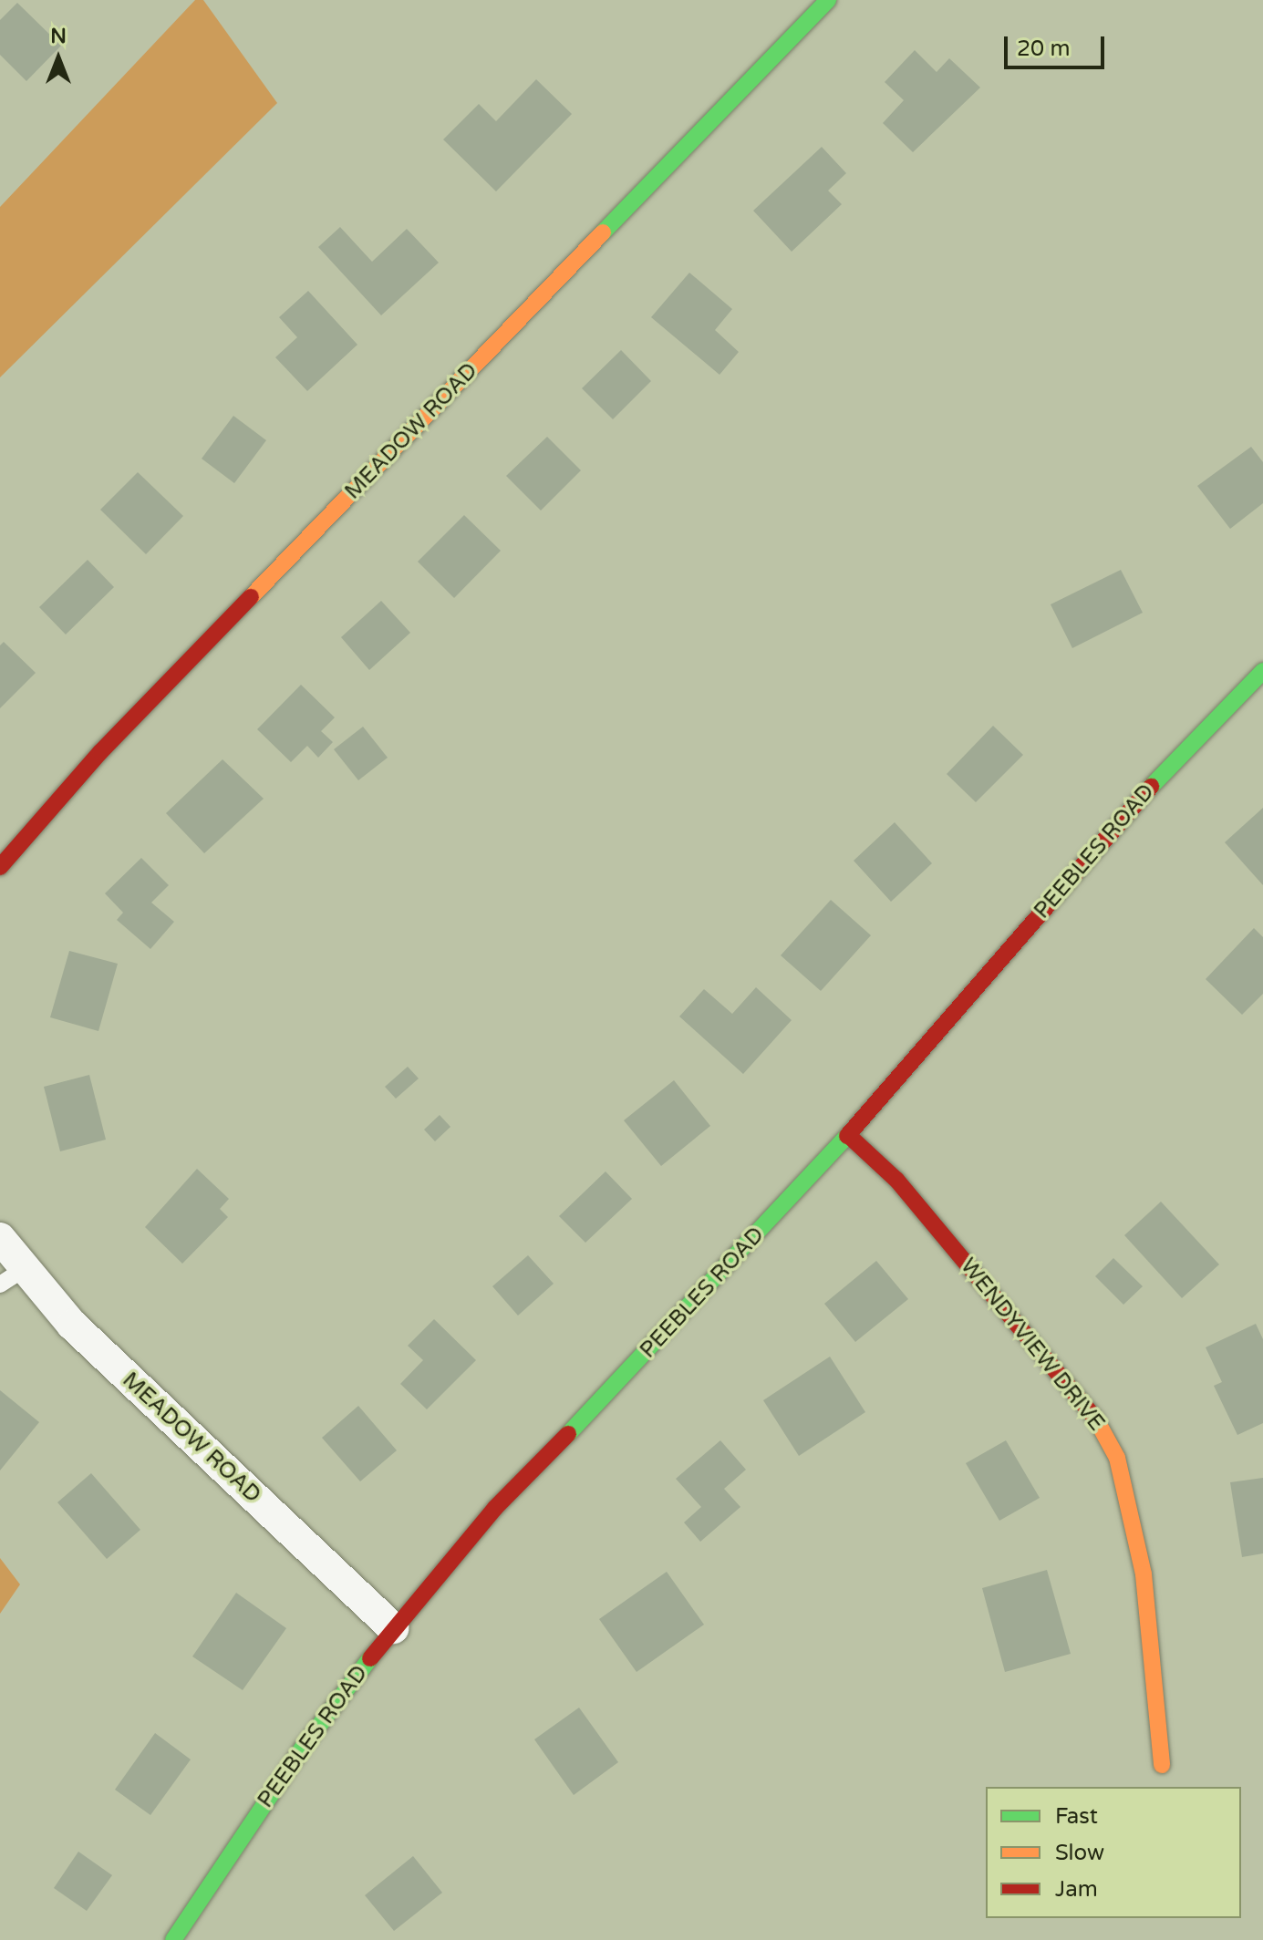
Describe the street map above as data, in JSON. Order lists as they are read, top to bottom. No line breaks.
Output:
{"streets":{"street":["MEADOW ROAD","PEEBLES ROAD","WENDYVIEW DRIVE"]},"crossings":[["MEADOW ROAD","PEEBLES ROAD"],["PEEBLES ROAD","WENDYVIEW DRIVE"]],"legend":["Fast","Slow","Jam"],"scale_bar":"20 m","north":"top"}
